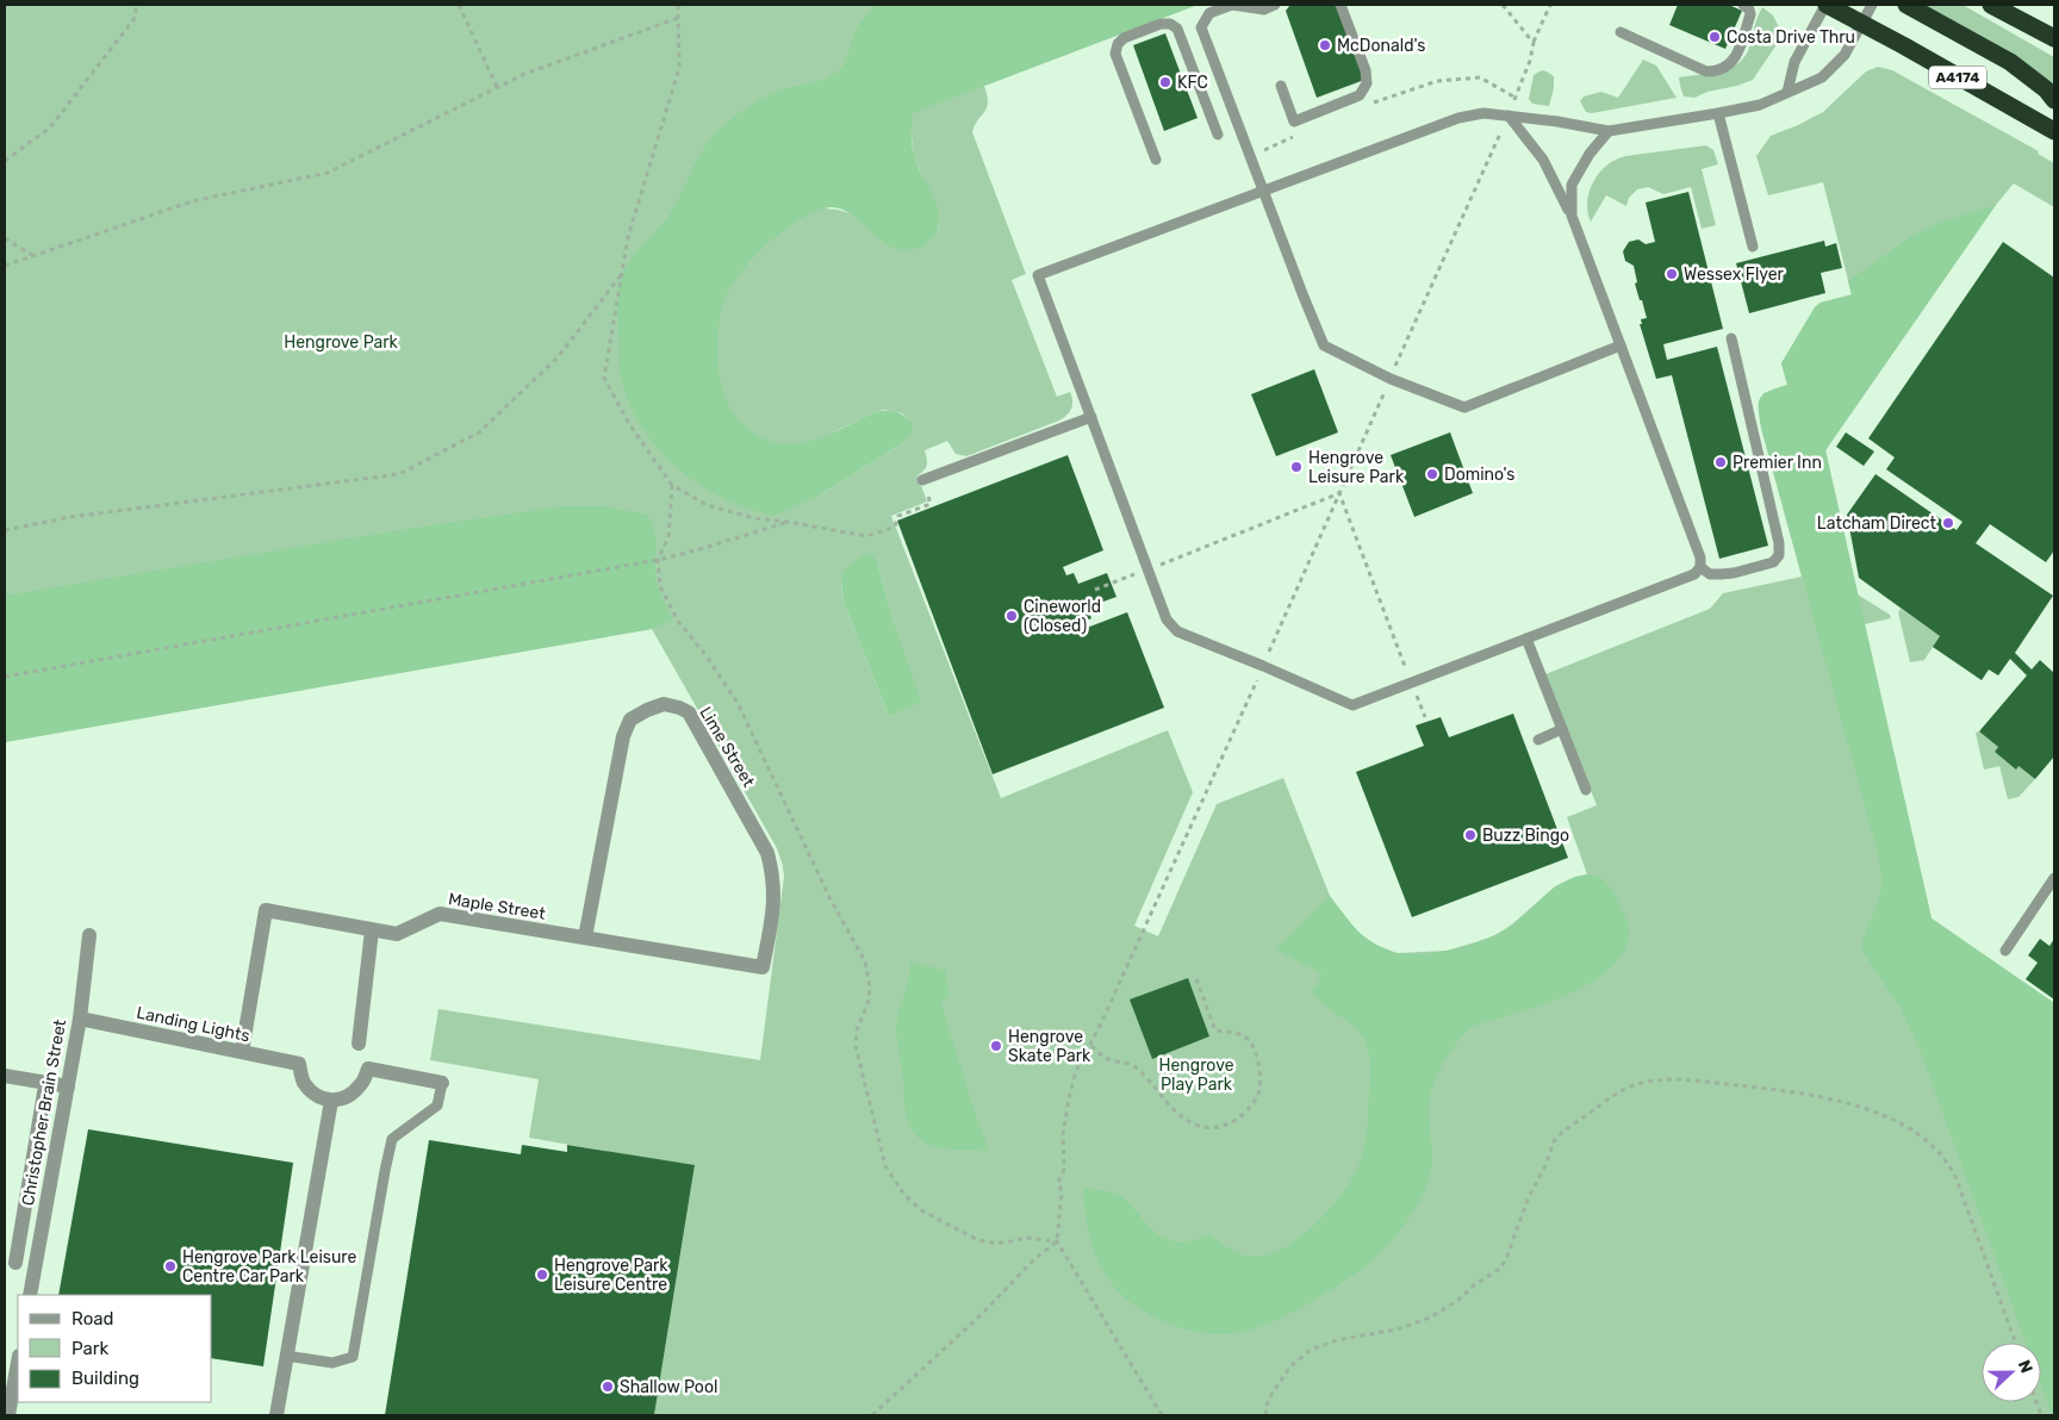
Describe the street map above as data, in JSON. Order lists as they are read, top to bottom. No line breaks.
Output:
{"streets":{"highway":["A4174"],"street":["Lime Street","Maple Street","Landing Lights","Christopher Brain Street"]},"crossings":[["Lime Street","Maple Street"],["Maple Street","Landing Lights"],["Landing Lights","Christopher Brain Street"]],"parks":["Hengrove Park","Hengrove Play Park"],"places":["Costa Drive Thru","McDonald's","KFC","Wessex Flyer","Premier Inn","Hengrove Leisure Park","Domino's","Latcham Direct","Cineworld (Closed)","Buzz Bingo","Hengrove Skate Park","Hengrove Park Leisure Centre Car Park","Hengrove Park Leisure Centre","Shallow Pool"],"legend":["Road","Park","Building"],"north":"right"}
